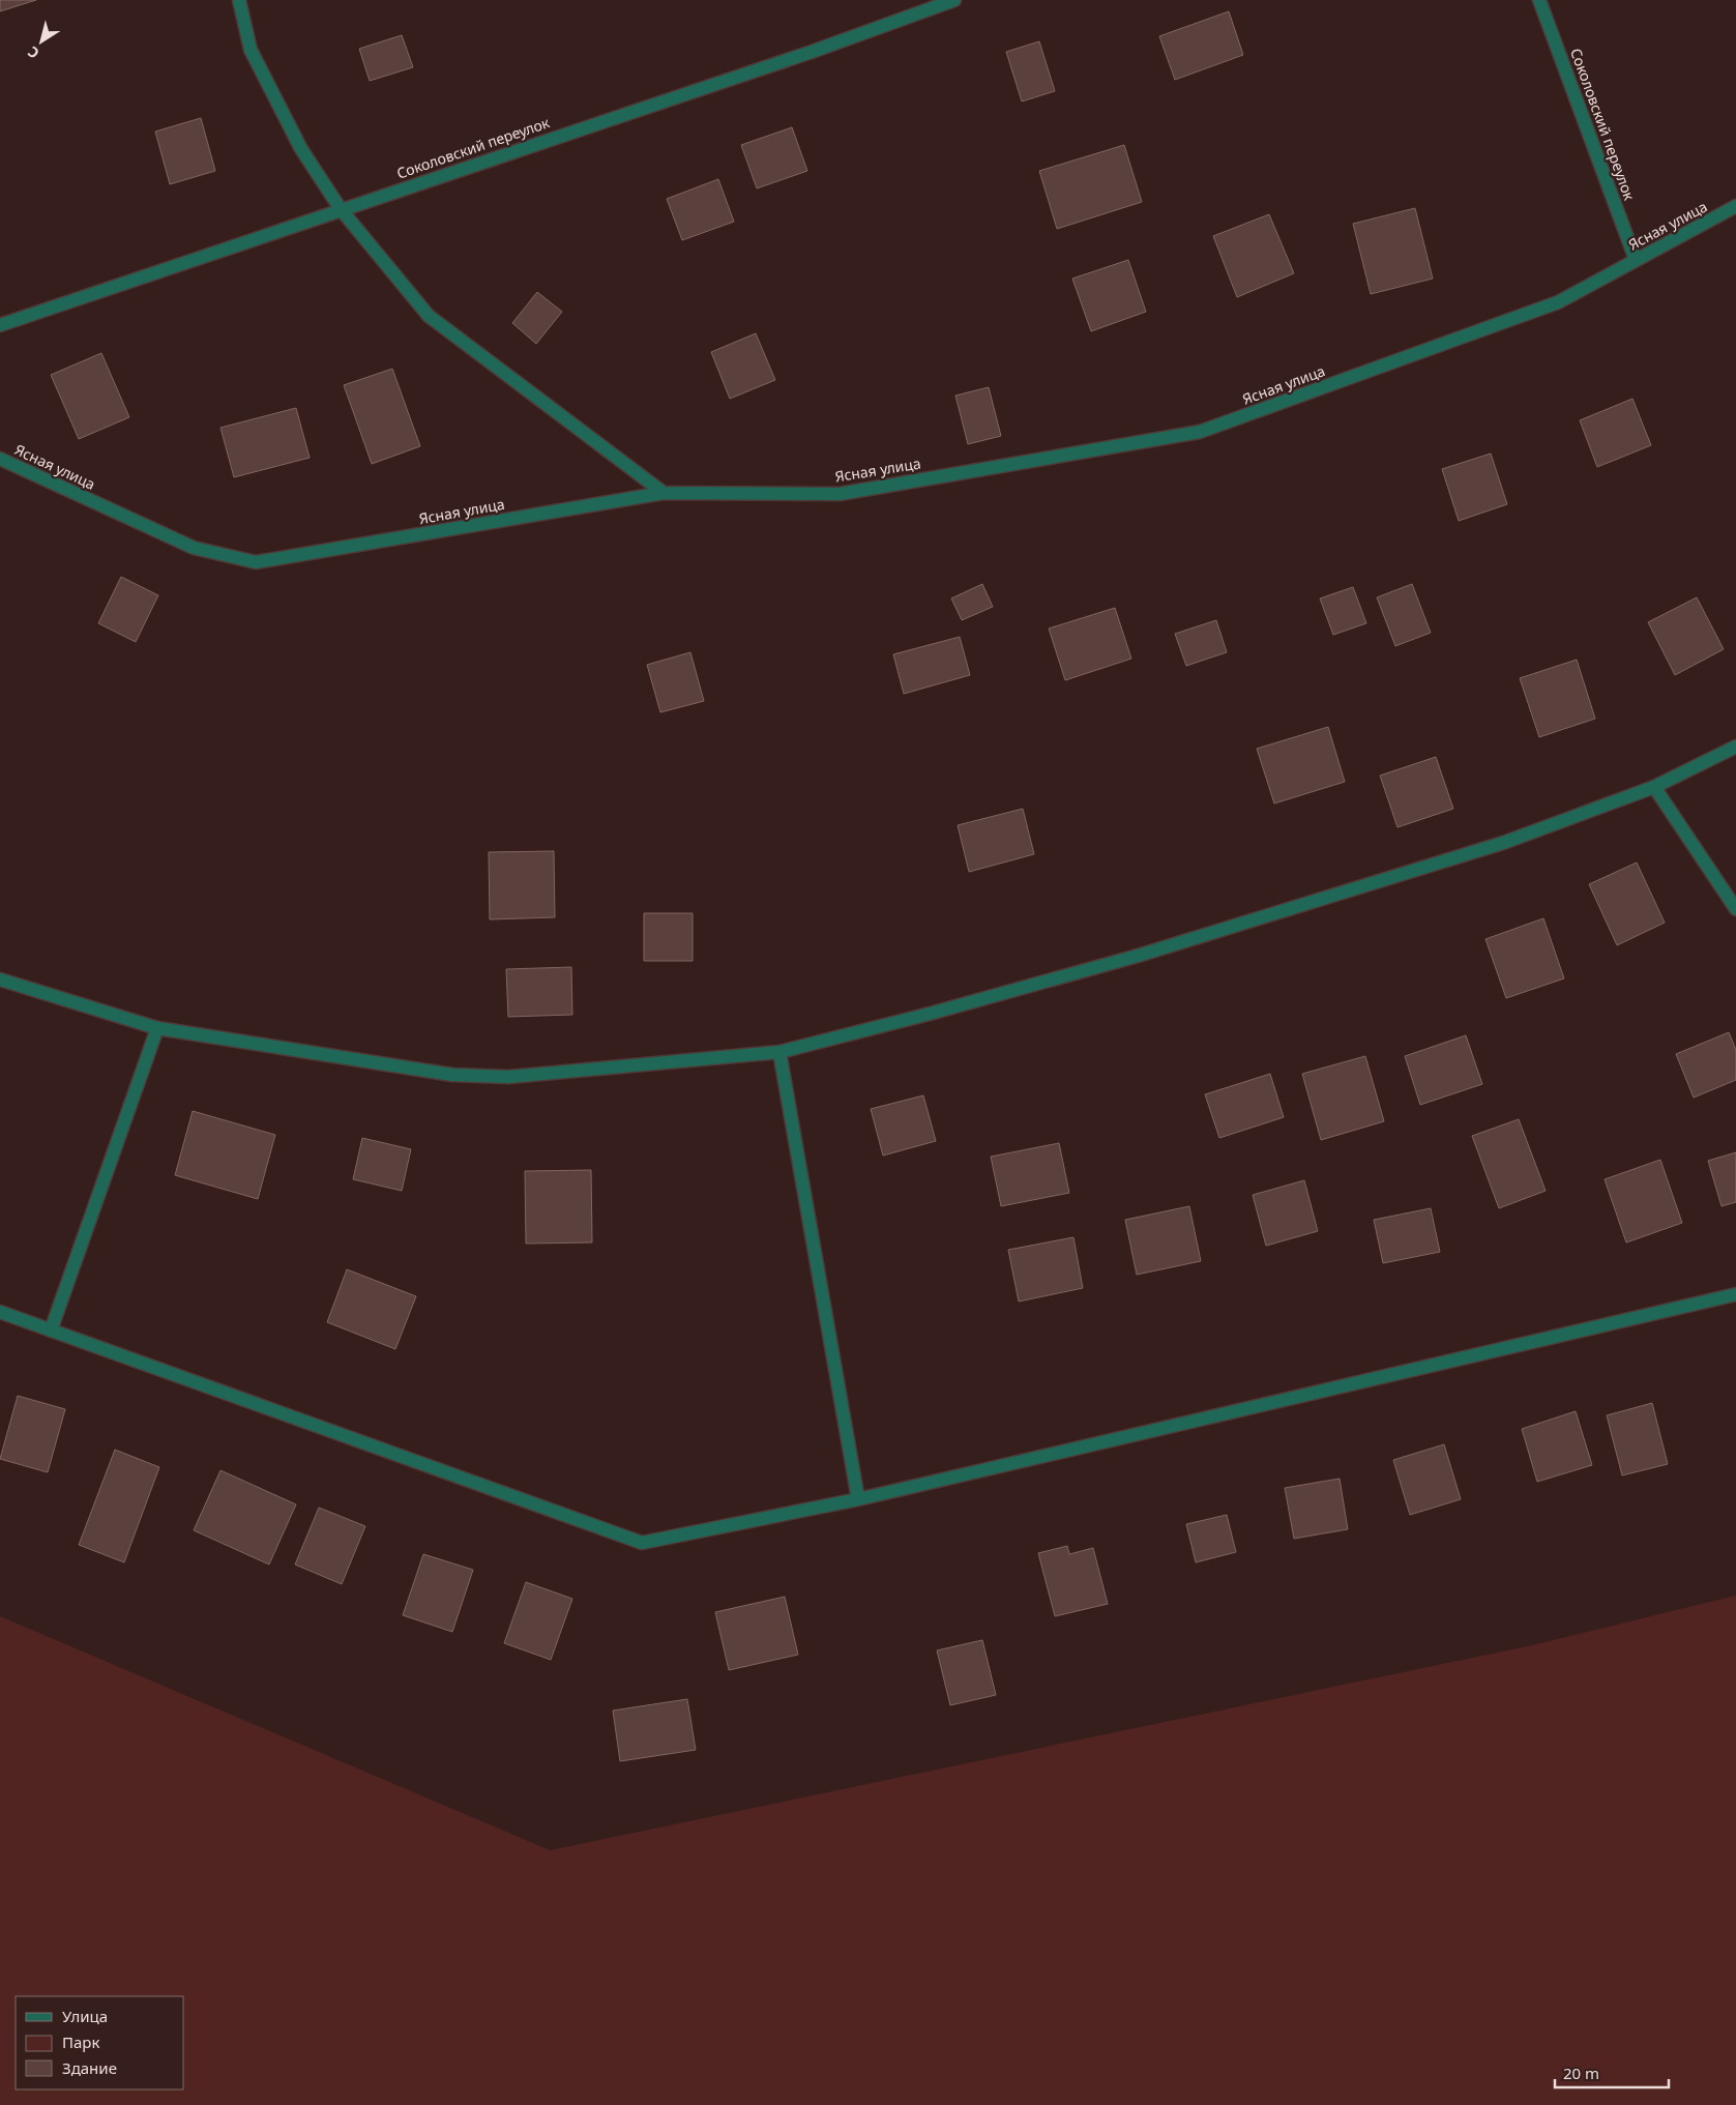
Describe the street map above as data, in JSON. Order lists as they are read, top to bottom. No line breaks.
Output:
{"streets":{"street":["Соколовский переулок","Ясная улица"]},"crossings":[["Соколовский переулок","Ясная улица"]],"legend":["Улица","Парк","Здание"],"scale_bar":"20 m","north":"bottom left"}
